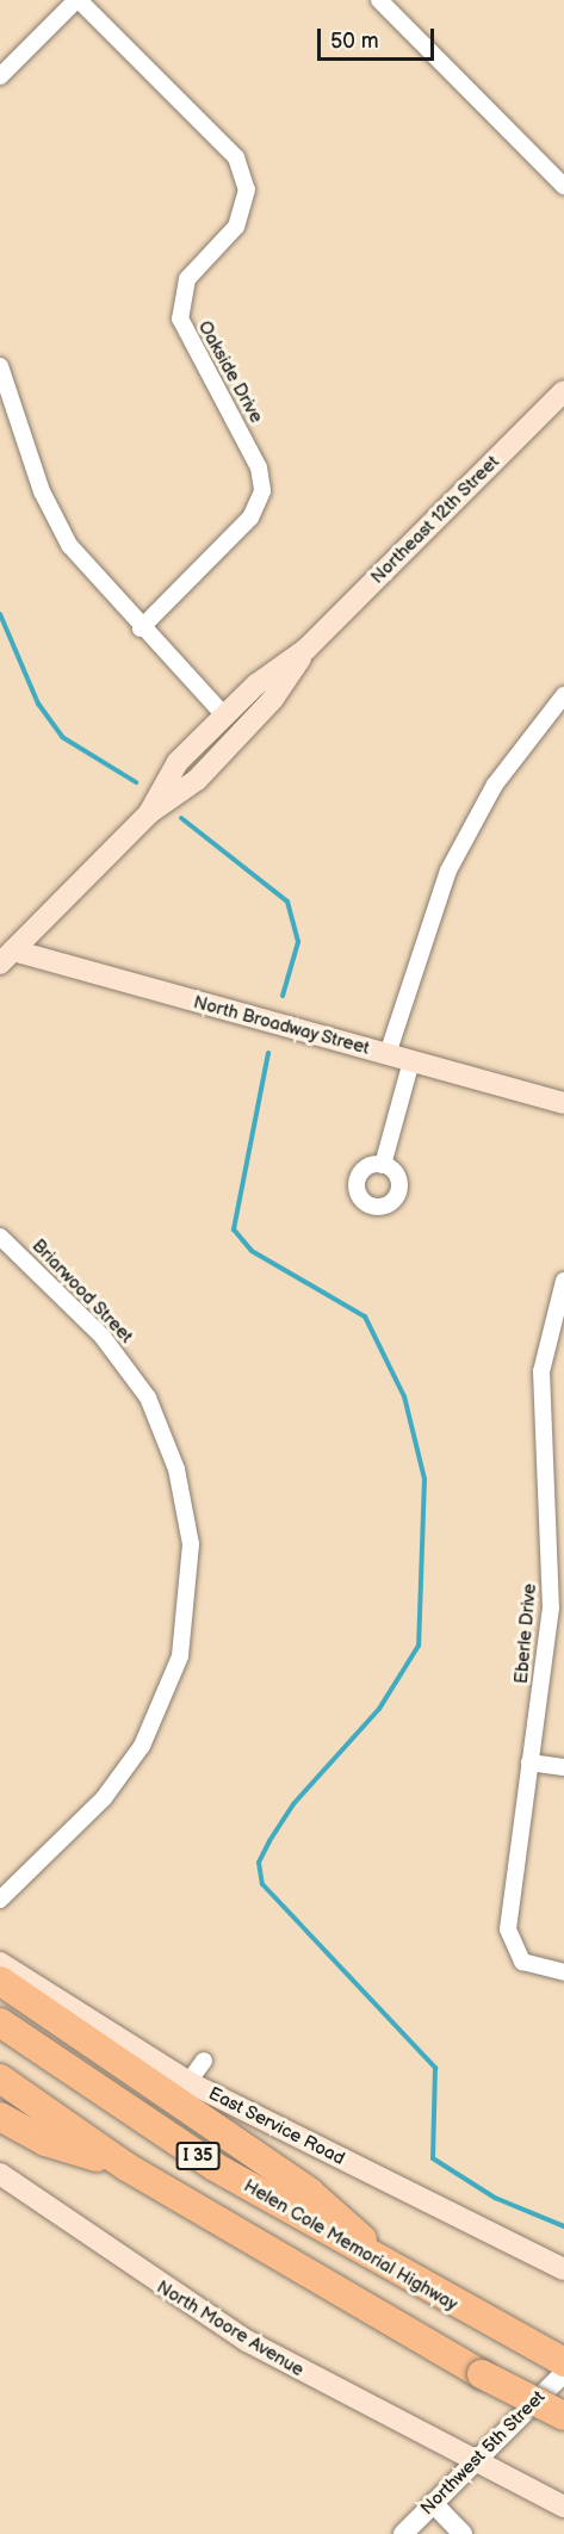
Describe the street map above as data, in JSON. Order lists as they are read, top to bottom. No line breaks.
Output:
{"streets":{"highway":["I 35","Helen Cole Memorial Highway"],"main road":["Northeast 12th Street","North Broadway Street","East Service Road","North Moore Avenue"],"street":["Oakside Drive","Briarwood Street","Eberle Drive","Northwest 5th Street"]},"crossings":[["North Moore Avenue","Northwest 5th Street"]],"scale_bar":"50 m"}
